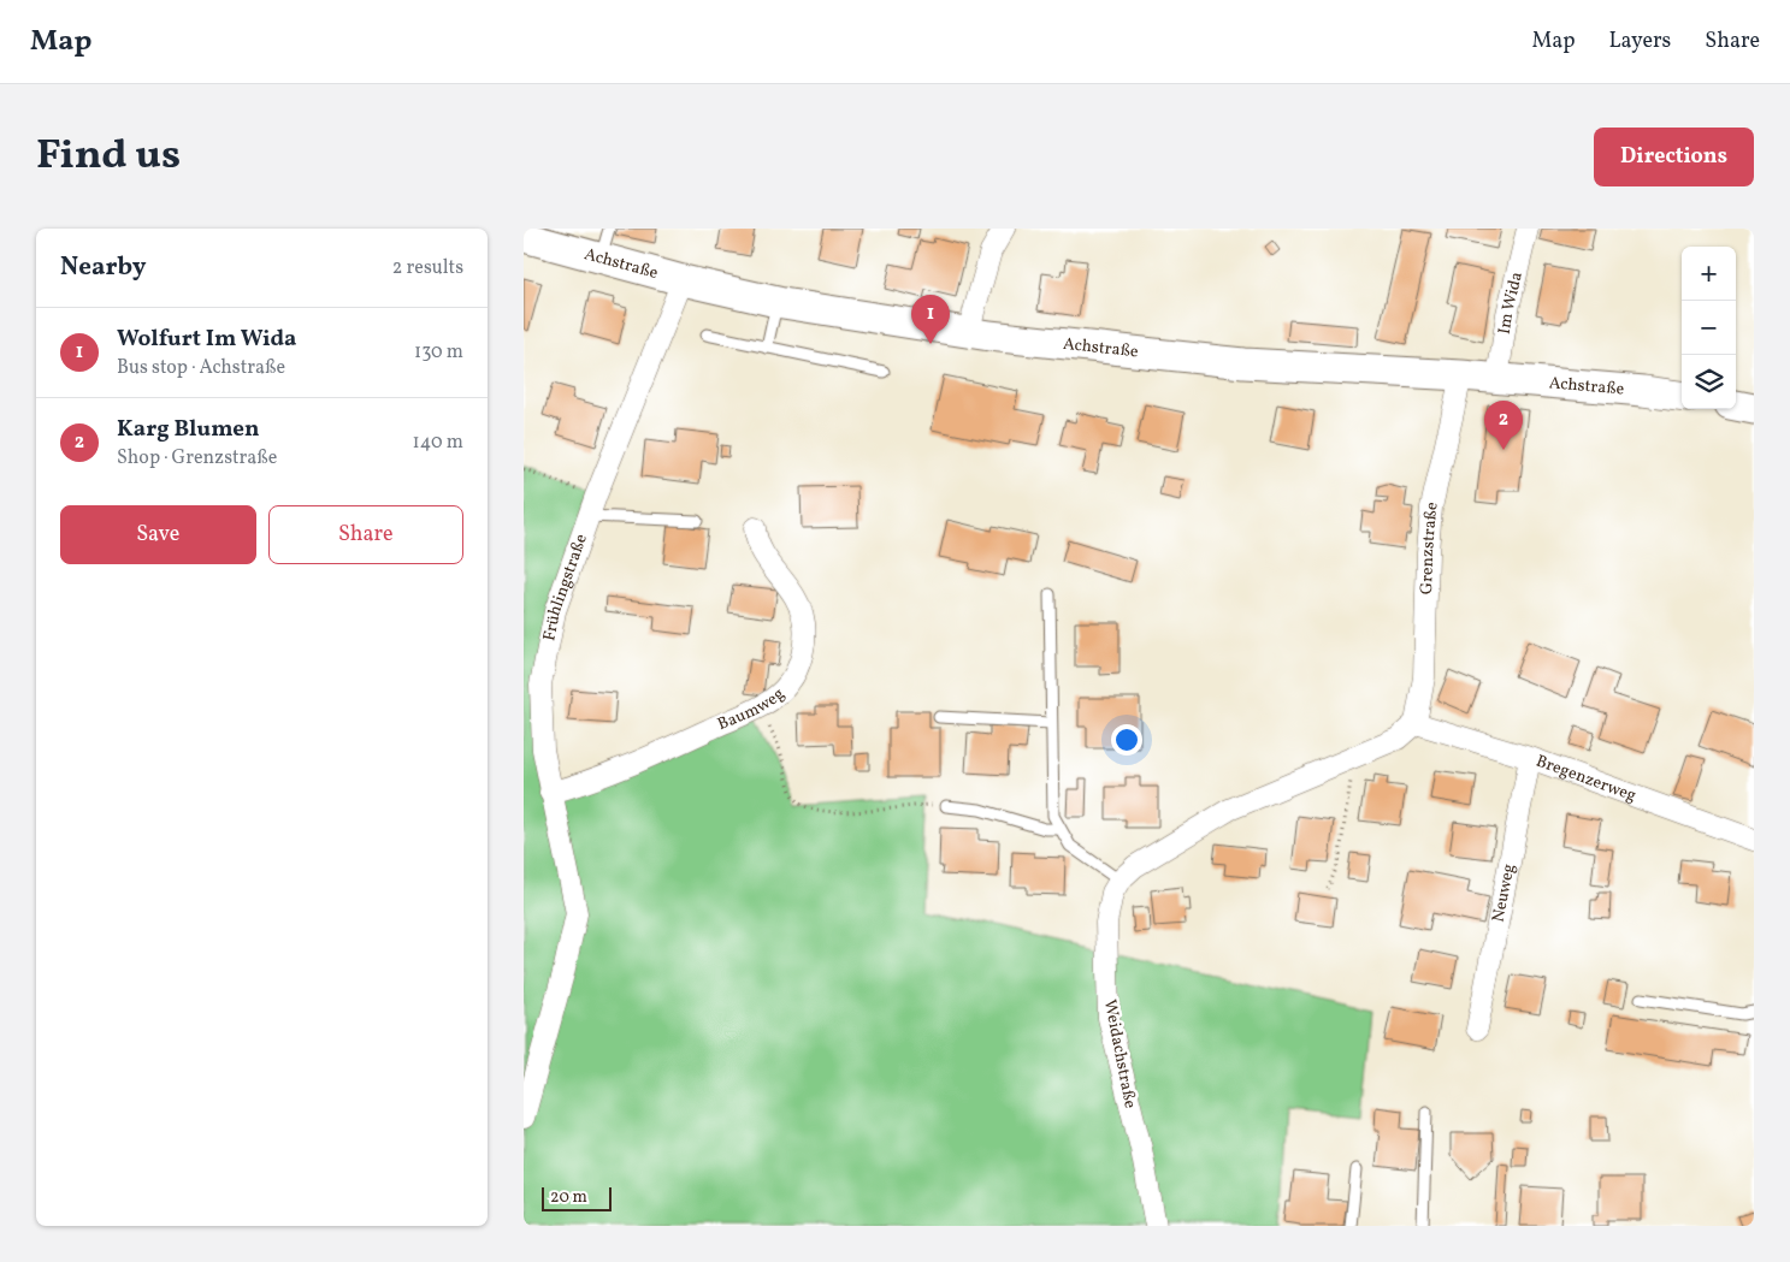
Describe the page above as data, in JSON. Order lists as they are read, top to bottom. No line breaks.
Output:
{"streets":{"main road":["Achstraße"],"street":["Im Wida","Grenzstraße","Frühlingstraße","Baumweg","Bregenzerweg","Neuweg","Weidachstraße"]},"crossings":[["Achstraße","Im Wida"],["Achstraße","Grenzstraße"],["Achstraße","Frühlingstraße"],["Grenzstraße","Bregenzerweg"],["Frühlingstraße","Baumweg"],["Bregenzerweg","Neuweg"]],"scale_bar":"20 m","page":{"header":"Map","nav":["Map","Layers","Share"],"title":"Find us","buttons":["Directions",["Save","Share"]],"heading":["Nearby","2 results"],"map_buttons":["+","−"],"pins":["1","2"],"list":[{"mark":"1","name":"Wolfurt Im Wida","note":"Bus stop · Achstraße","value":"130 m"},{"mark":"2","name":"Karg Blumen","note":"Shop · Grenzstraße","value":"140 m"}],"scale":"20 m"}}
